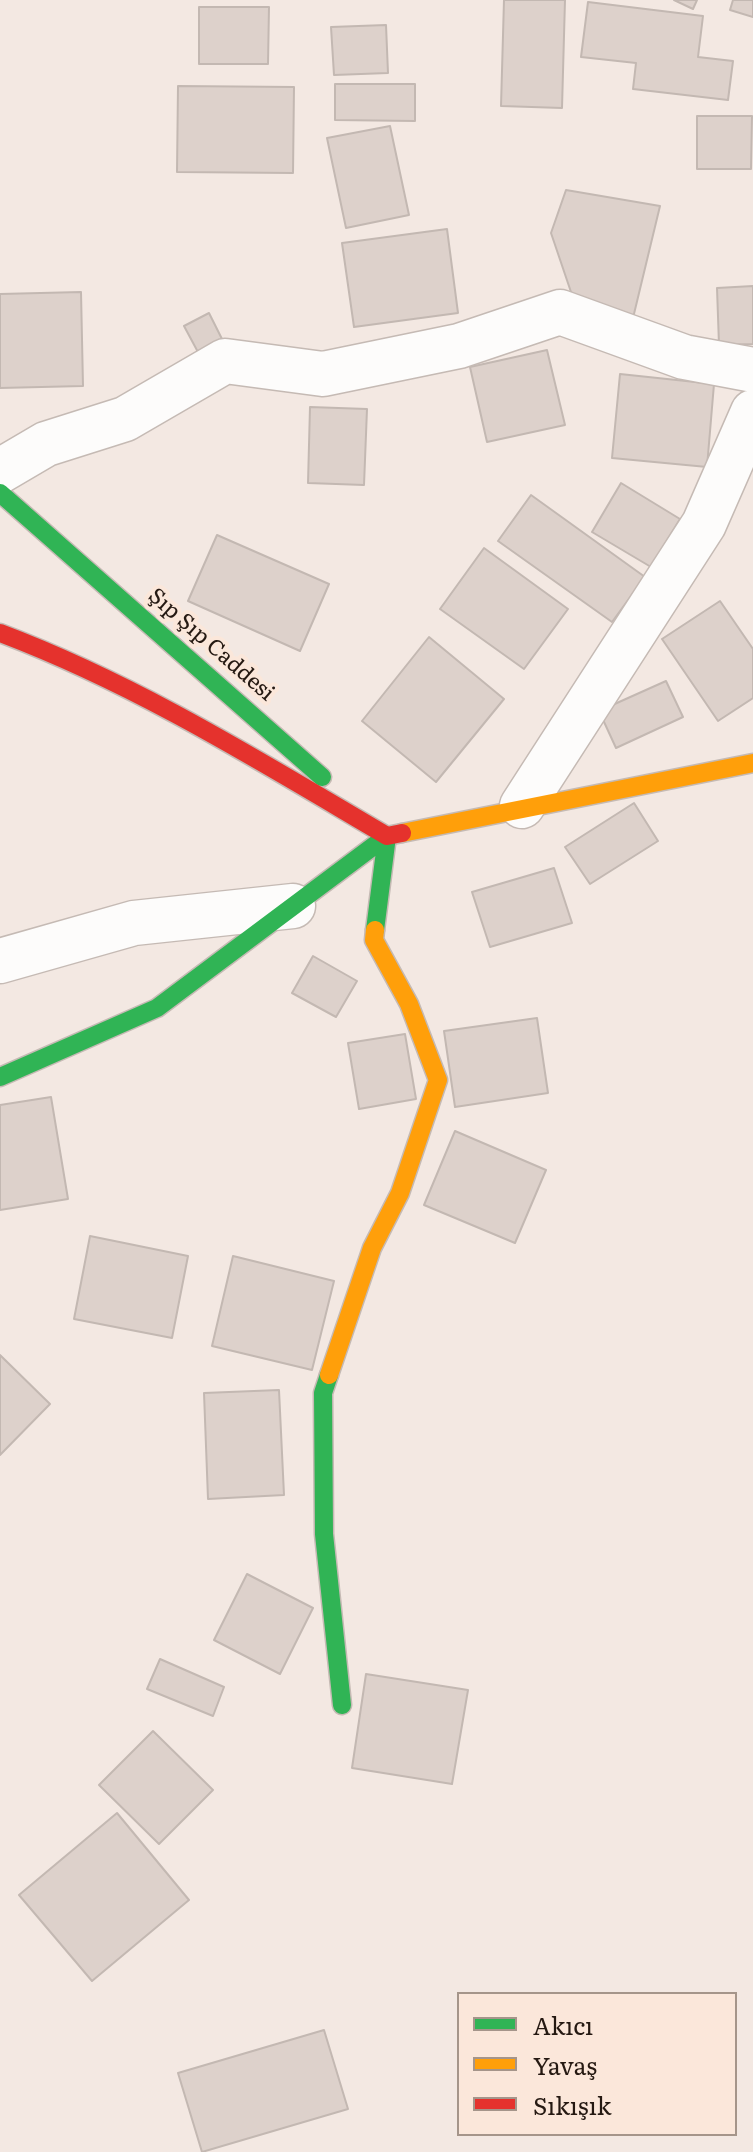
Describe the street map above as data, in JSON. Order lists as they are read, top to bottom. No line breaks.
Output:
{"streets":{"street":["Şıp Şıp Caddesi"]},"legend":["Akıcı","Yavaş","Sıkışık"]}
